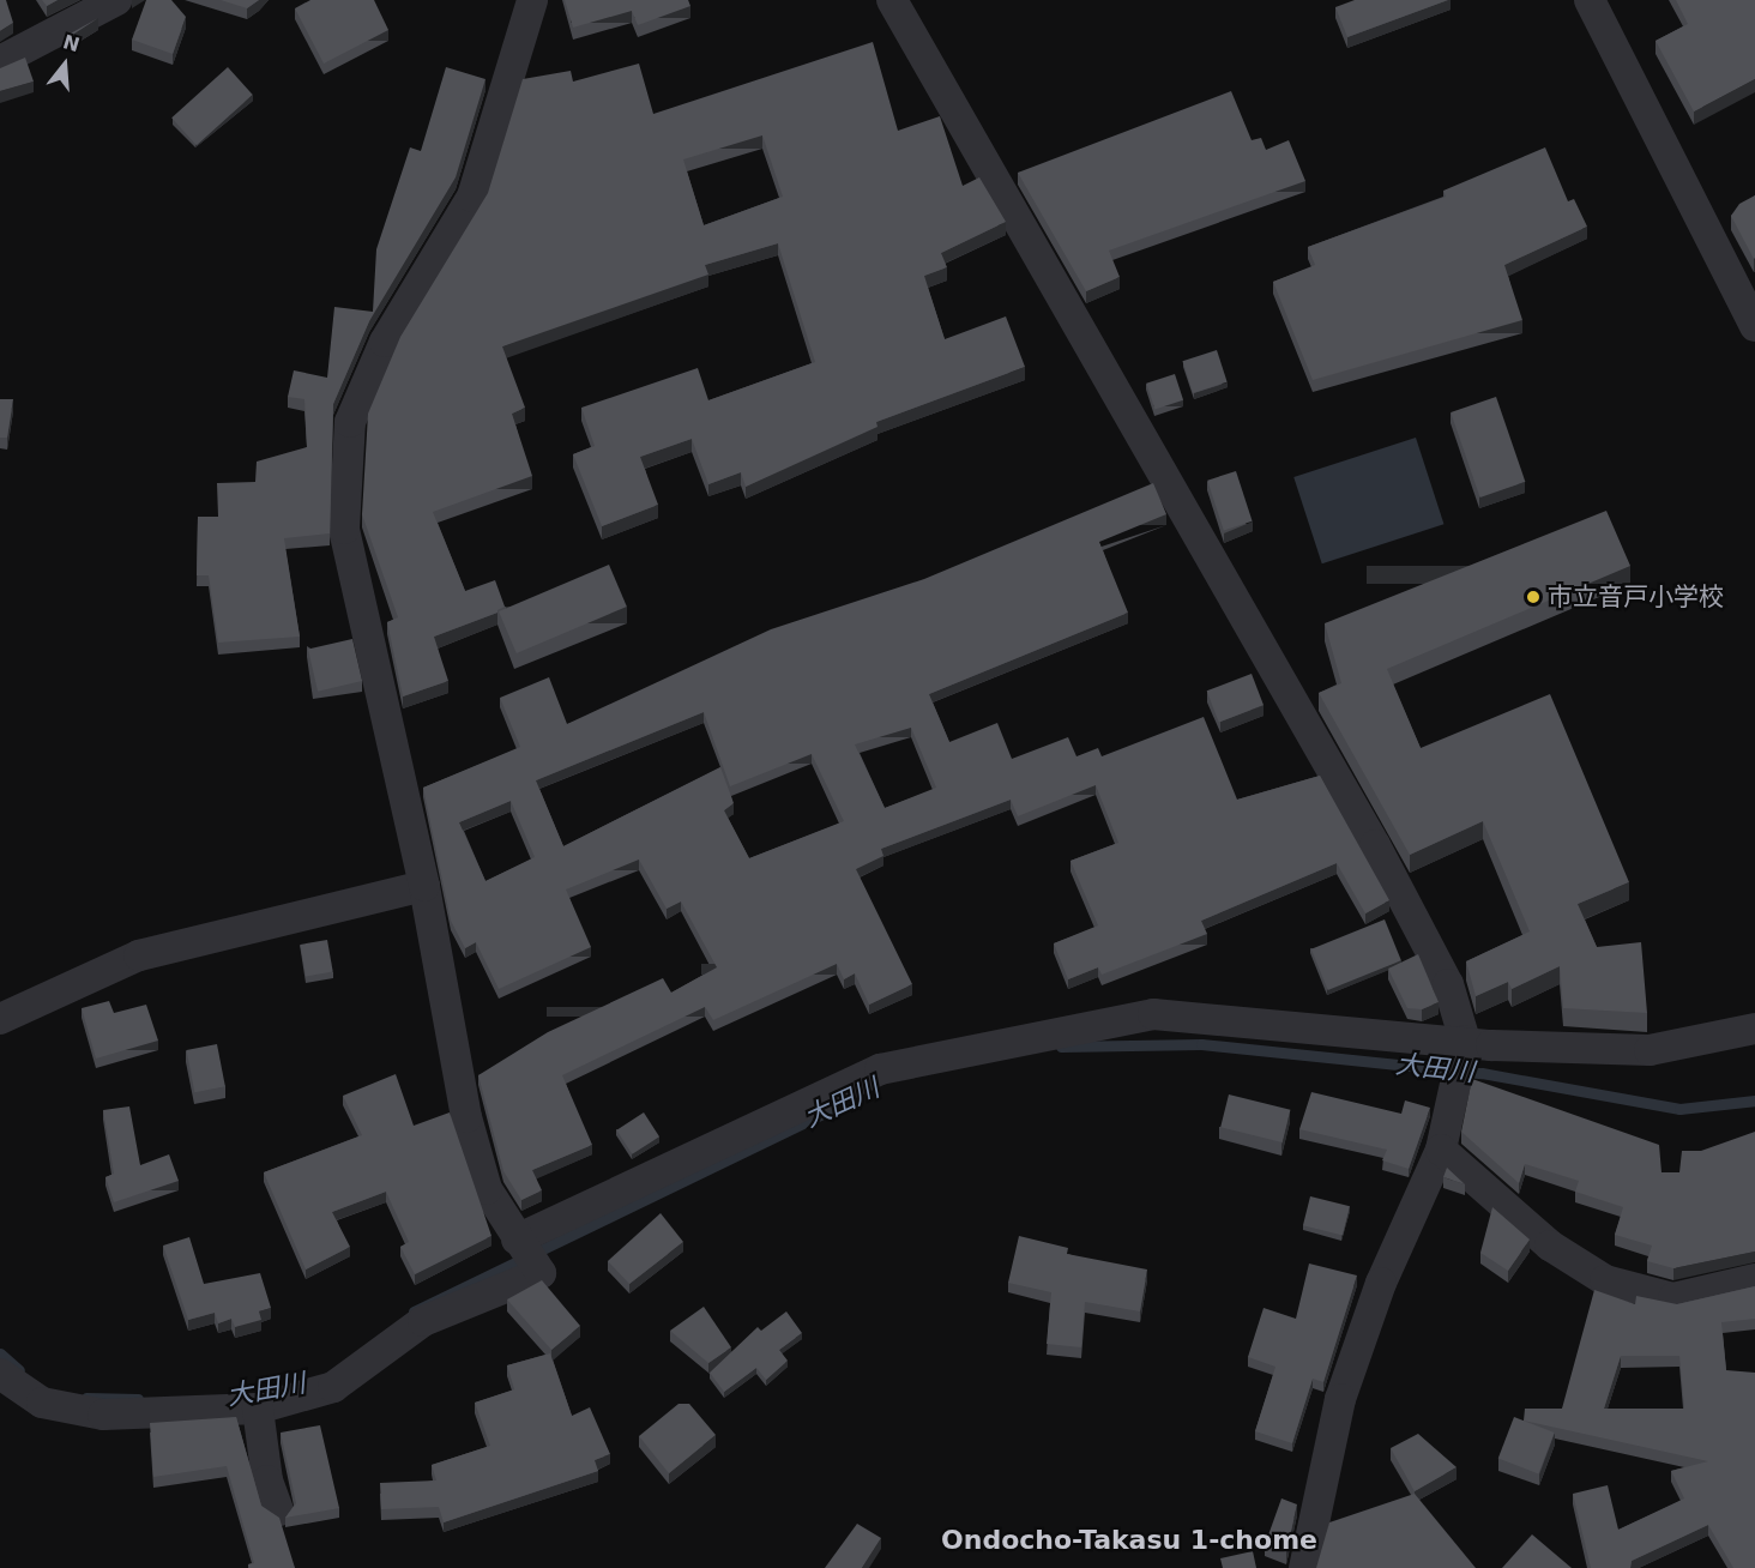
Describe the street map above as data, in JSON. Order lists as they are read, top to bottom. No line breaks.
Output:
{"districts":["Ondocho-Takasu 1-chome"],"water":["大田川"],"places":["市立音戸小学校"],"north":"top"}
